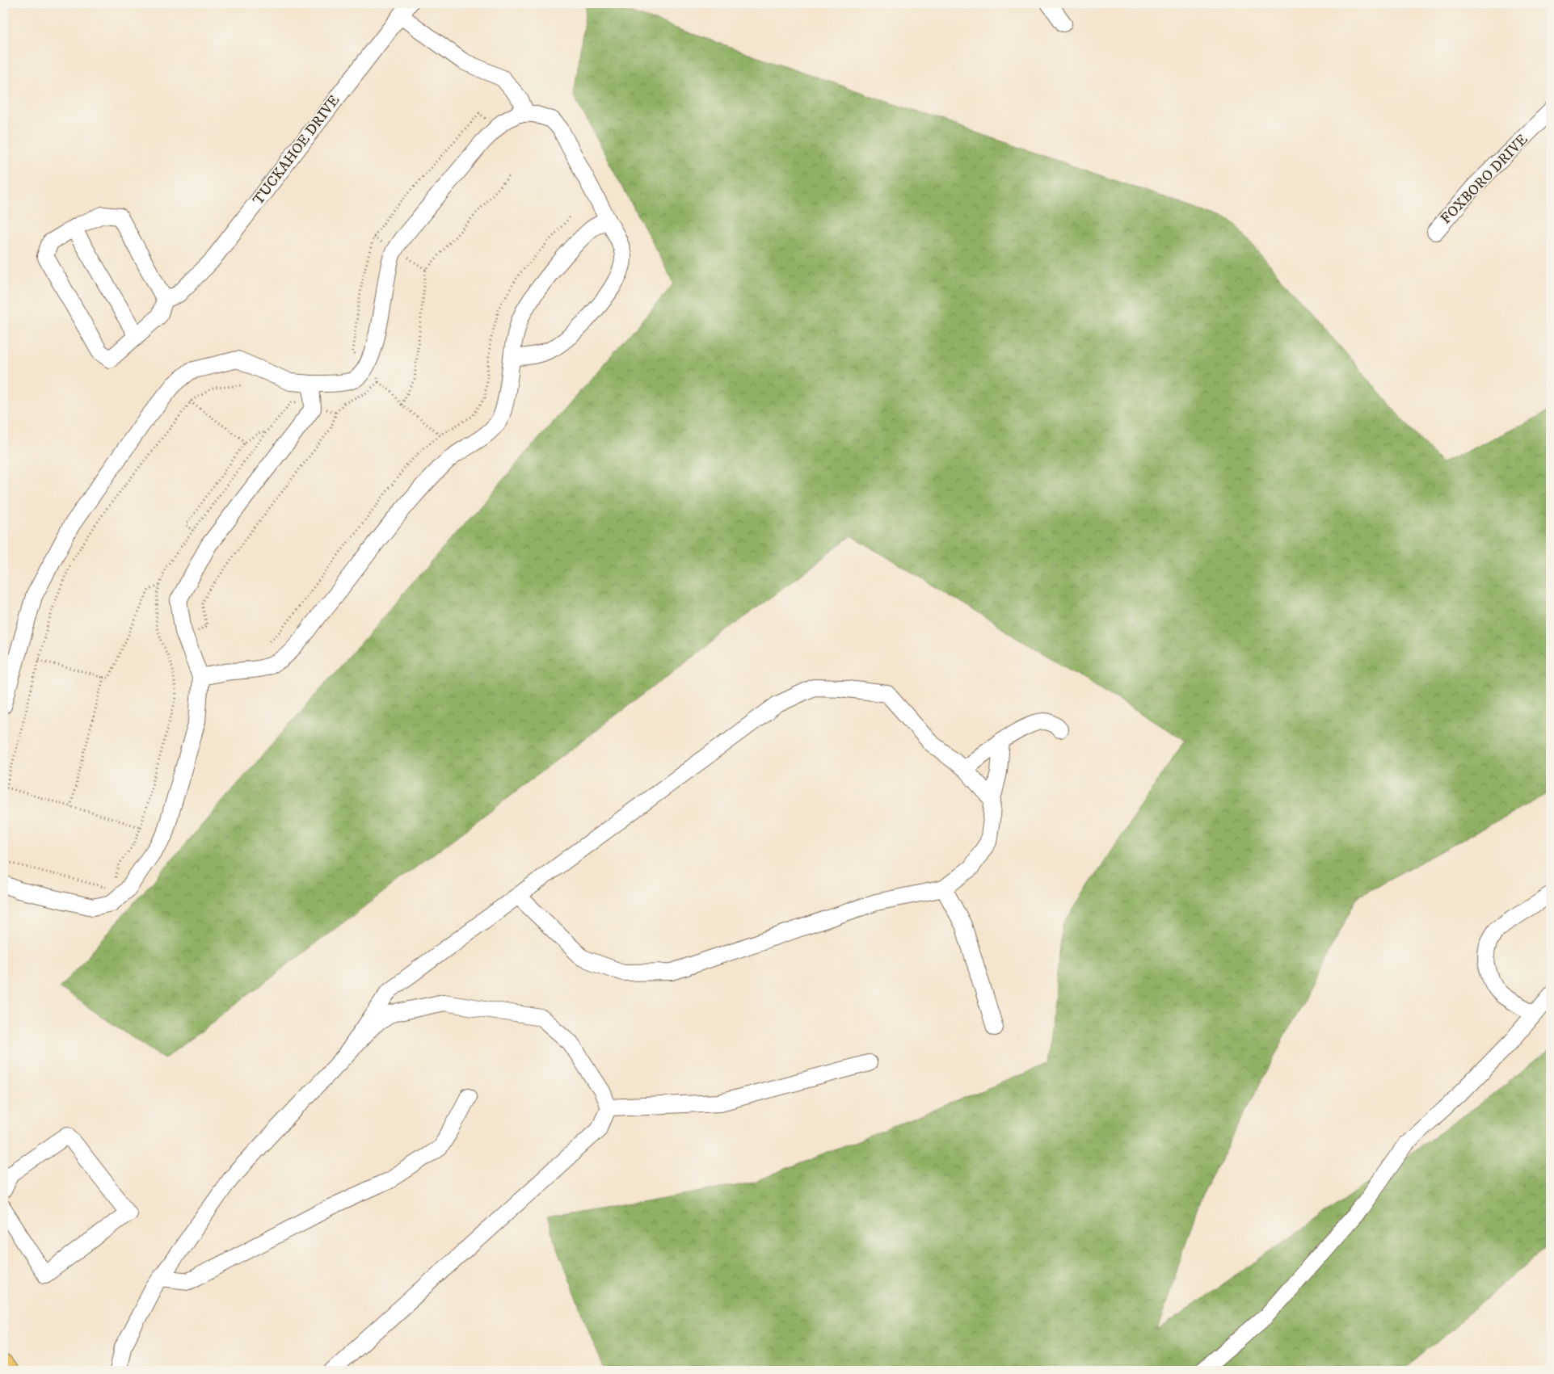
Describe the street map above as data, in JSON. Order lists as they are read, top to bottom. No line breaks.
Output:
{"streets":{"street":["TUCKAHOE DRIVE","FOXBORO DRIVE"]}}
